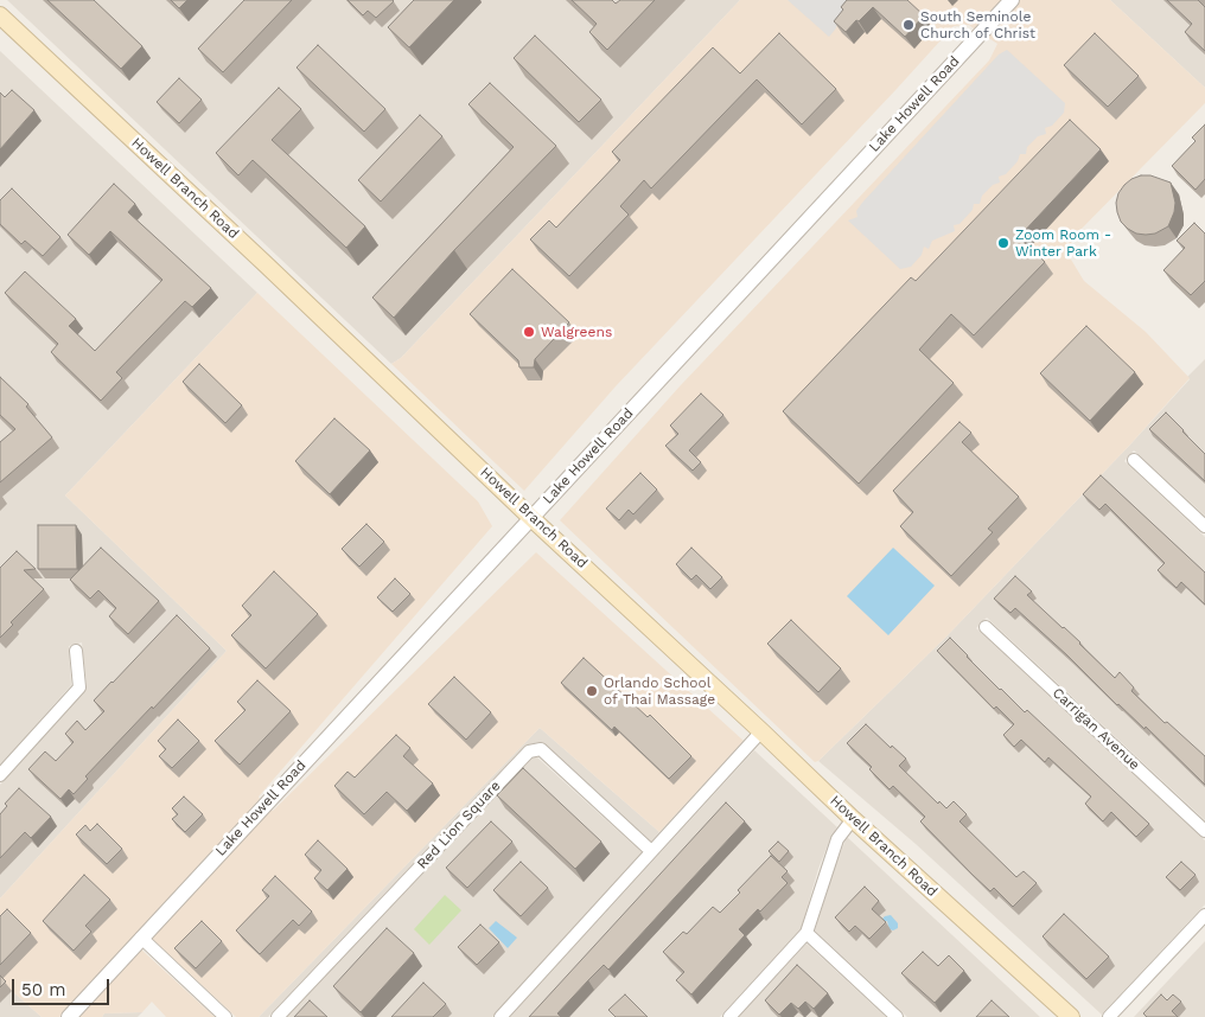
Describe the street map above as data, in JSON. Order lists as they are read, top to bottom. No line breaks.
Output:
{"streets":{"main road":["Howell Branch Road"],"street":["Lake Howell Road","Carrigan Avenue","Red Lion Square"]},"crossings":[["Lake Howell Road","Howell Branch Road"]],"places":["South Seminole Church of Christ","Zoom Room - Winter Park","Walgreens","Orlando School of Thai Massage"],"scale_bar":"50 m"}
